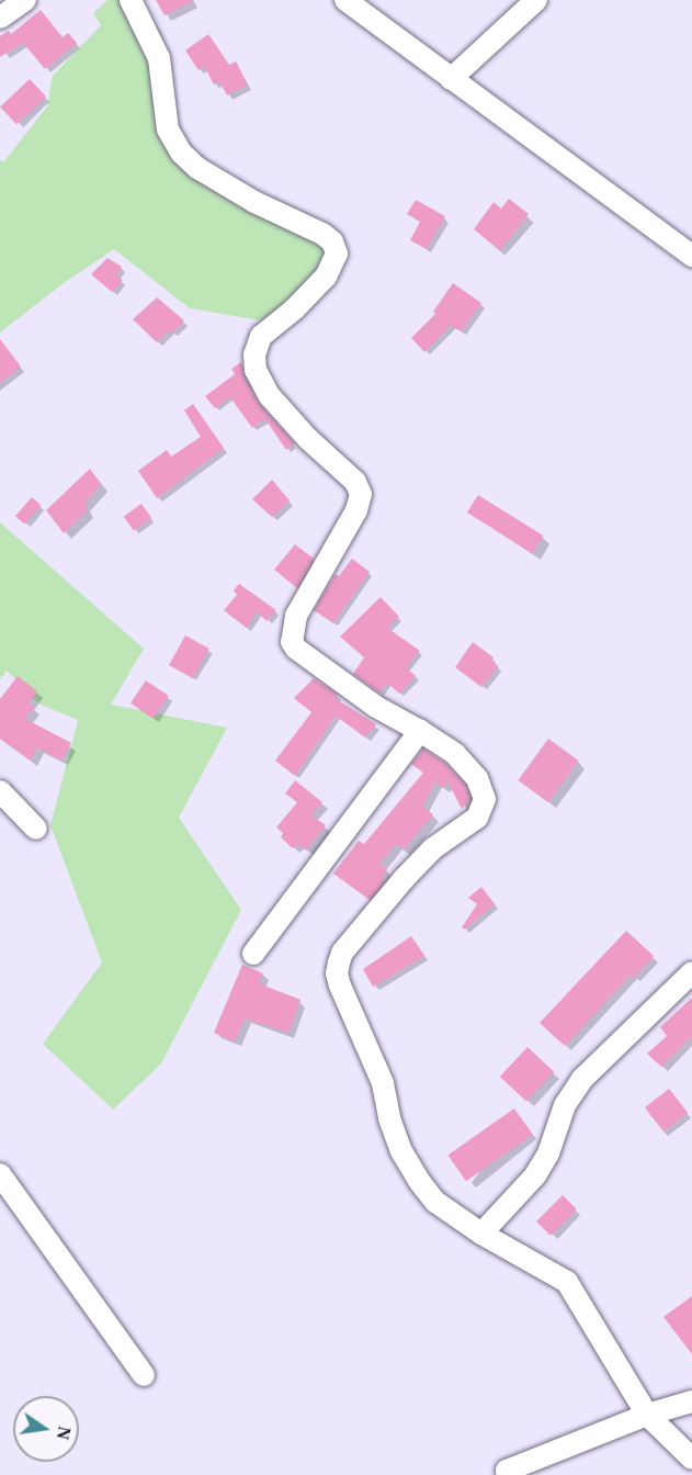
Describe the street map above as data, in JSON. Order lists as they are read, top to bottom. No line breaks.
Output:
{"north":"right"}
